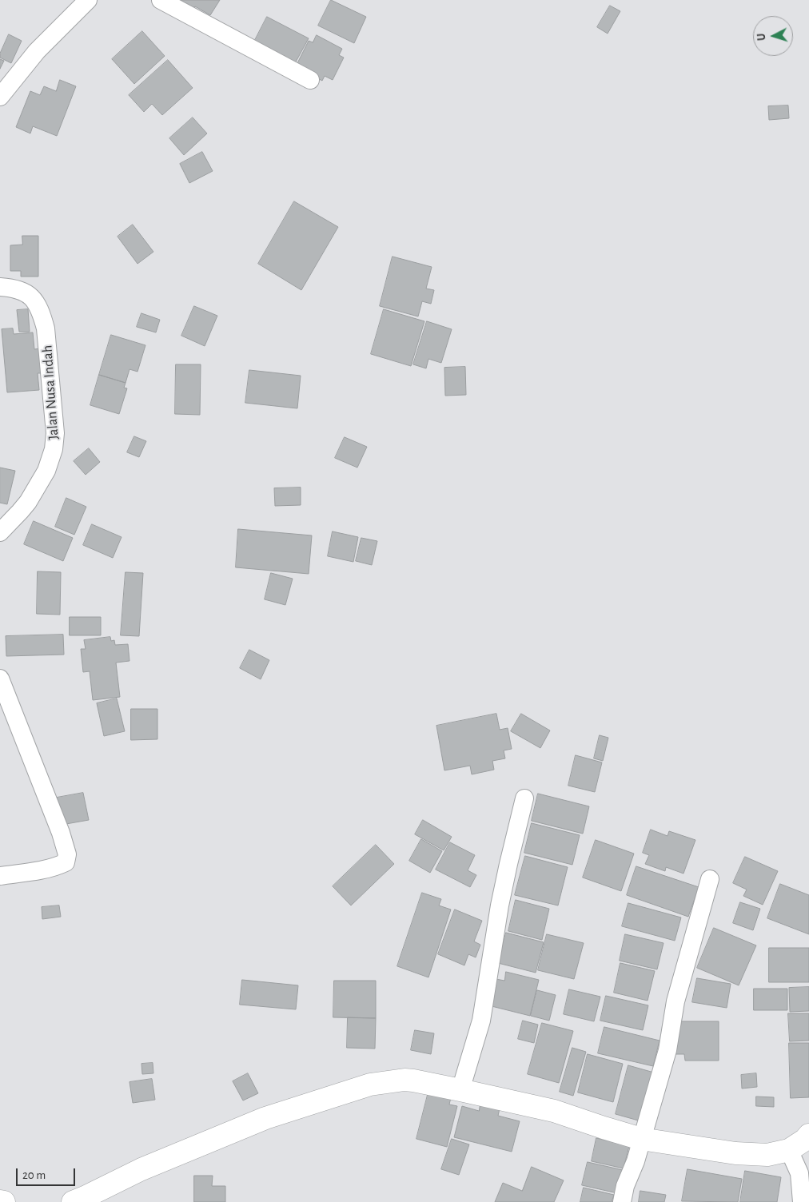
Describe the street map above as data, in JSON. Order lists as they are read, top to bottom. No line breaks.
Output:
{"streets":{"street":["Jalan Nusa Indah"]},"scale_bar":"20 m","north":"left"}
